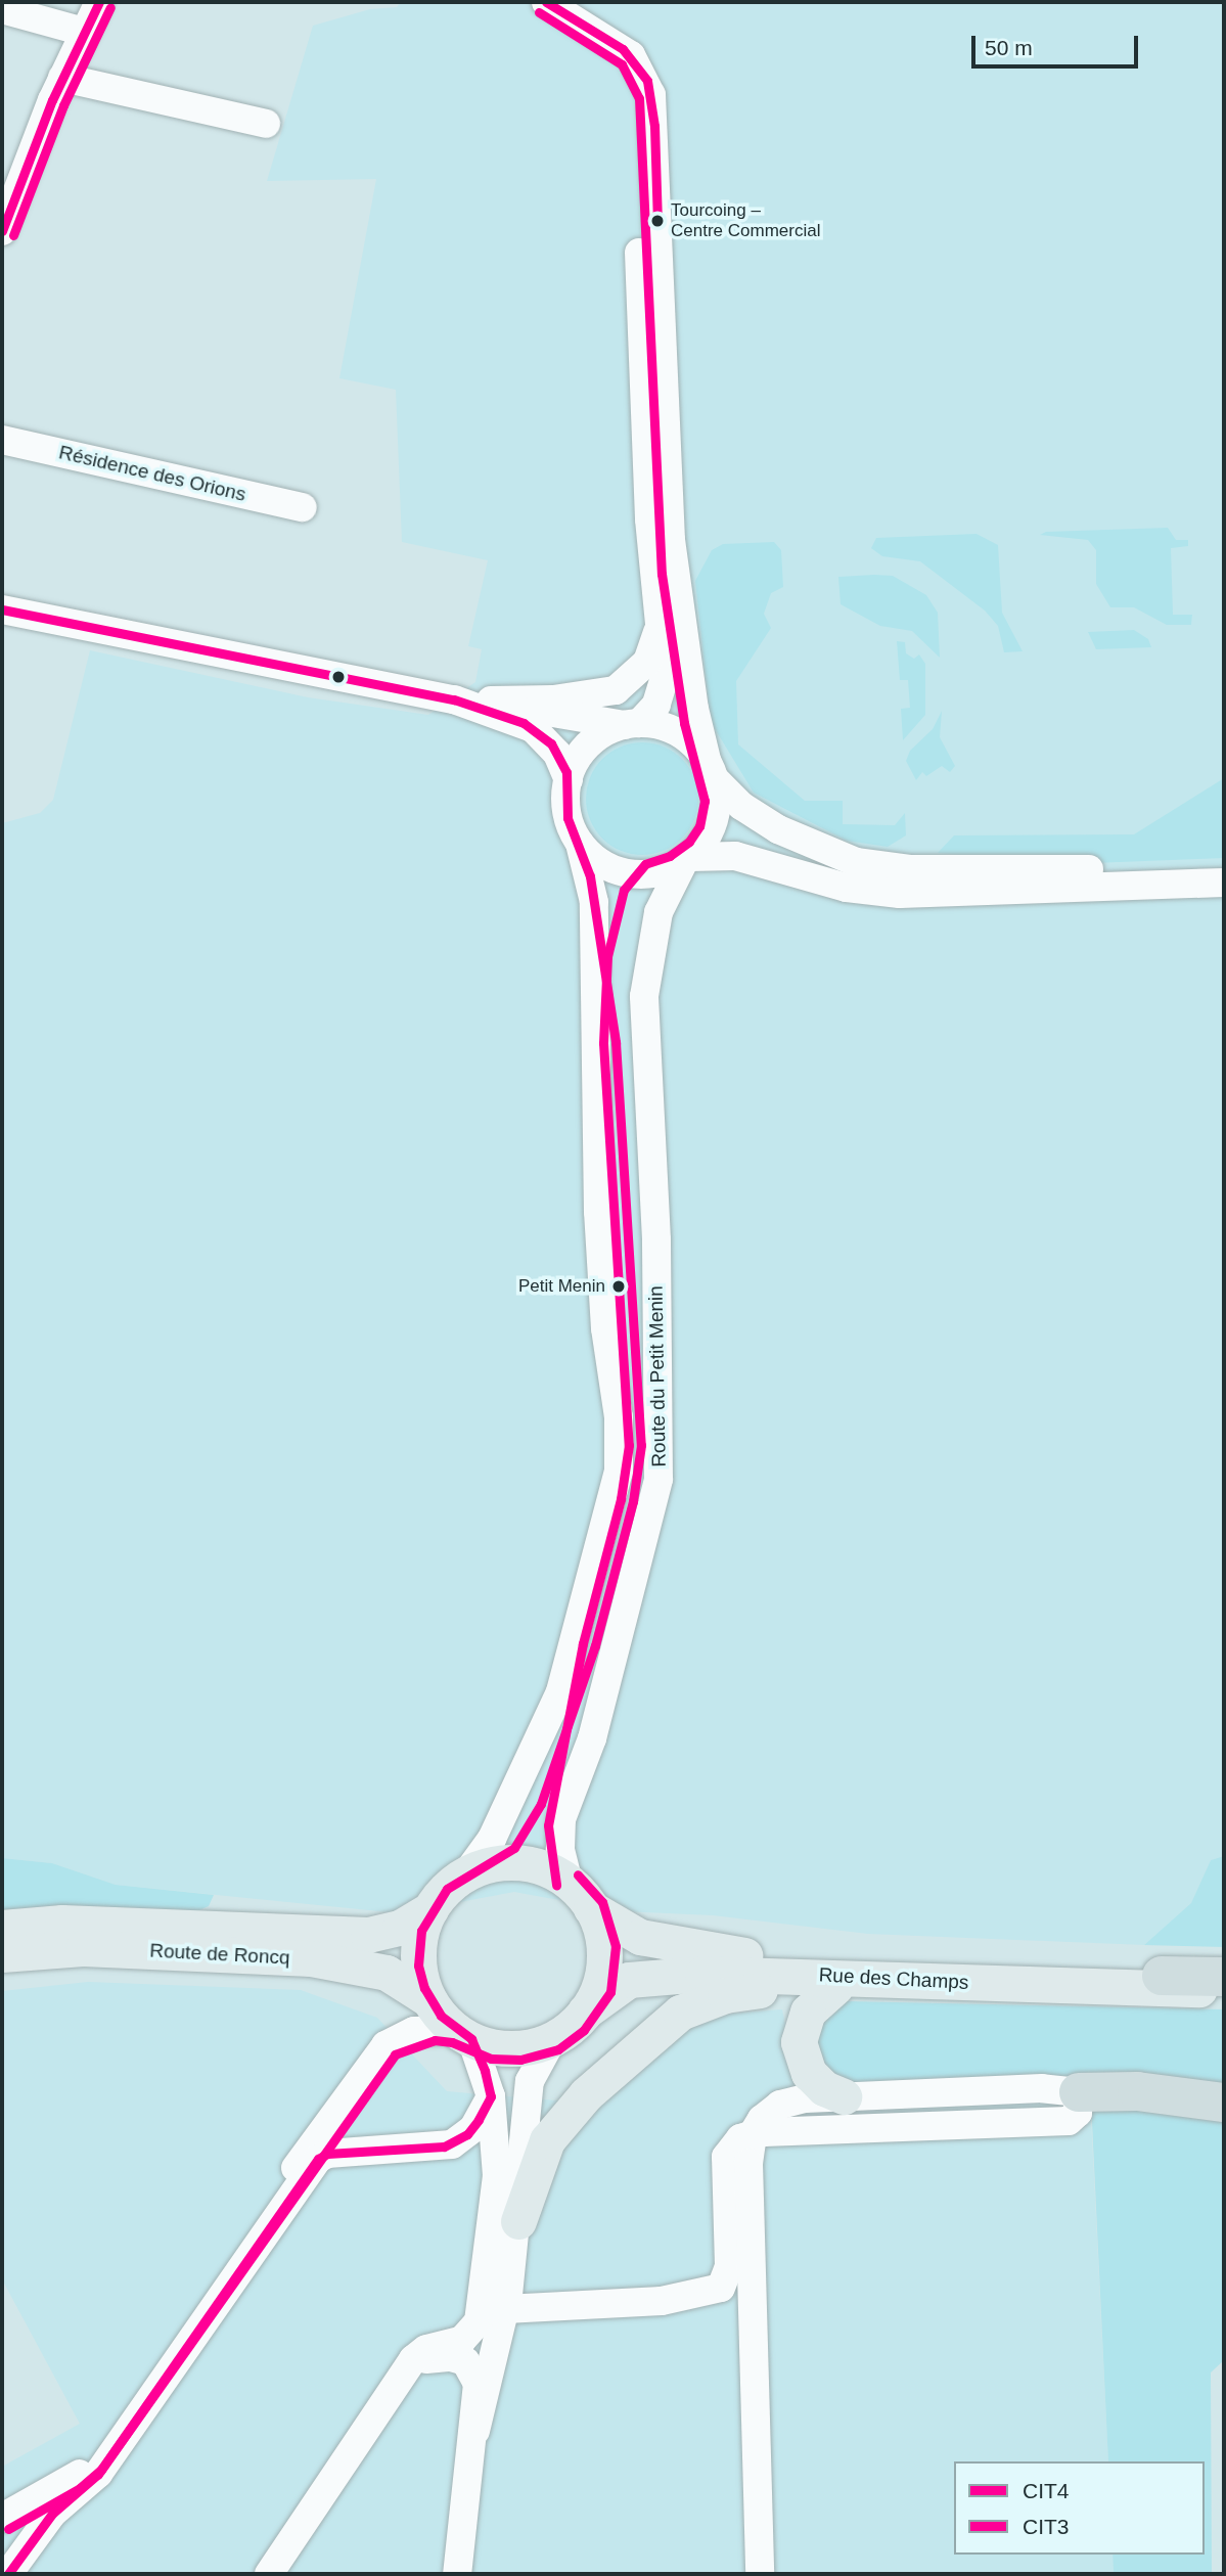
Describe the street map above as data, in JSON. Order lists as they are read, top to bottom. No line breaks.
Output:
{"streets":{"main road":["Route de Roncq","Rue des Champs"],"street":["Résidence des Orions","Route du Petit Menin"]},"crossings":[["Route du Petit Menin","Route de Roncq"],["Route du Petit Menin","Rue des Champs"],["Route de Roncq","Rue des Champs"]],"places":["Tourcoing – Centre Commercial","Petit Menin"],"lines":["transit line CIT4","transit line CIT3"],"legend":["CIT4","CIT3"],"scale_bar":"50 m"}
